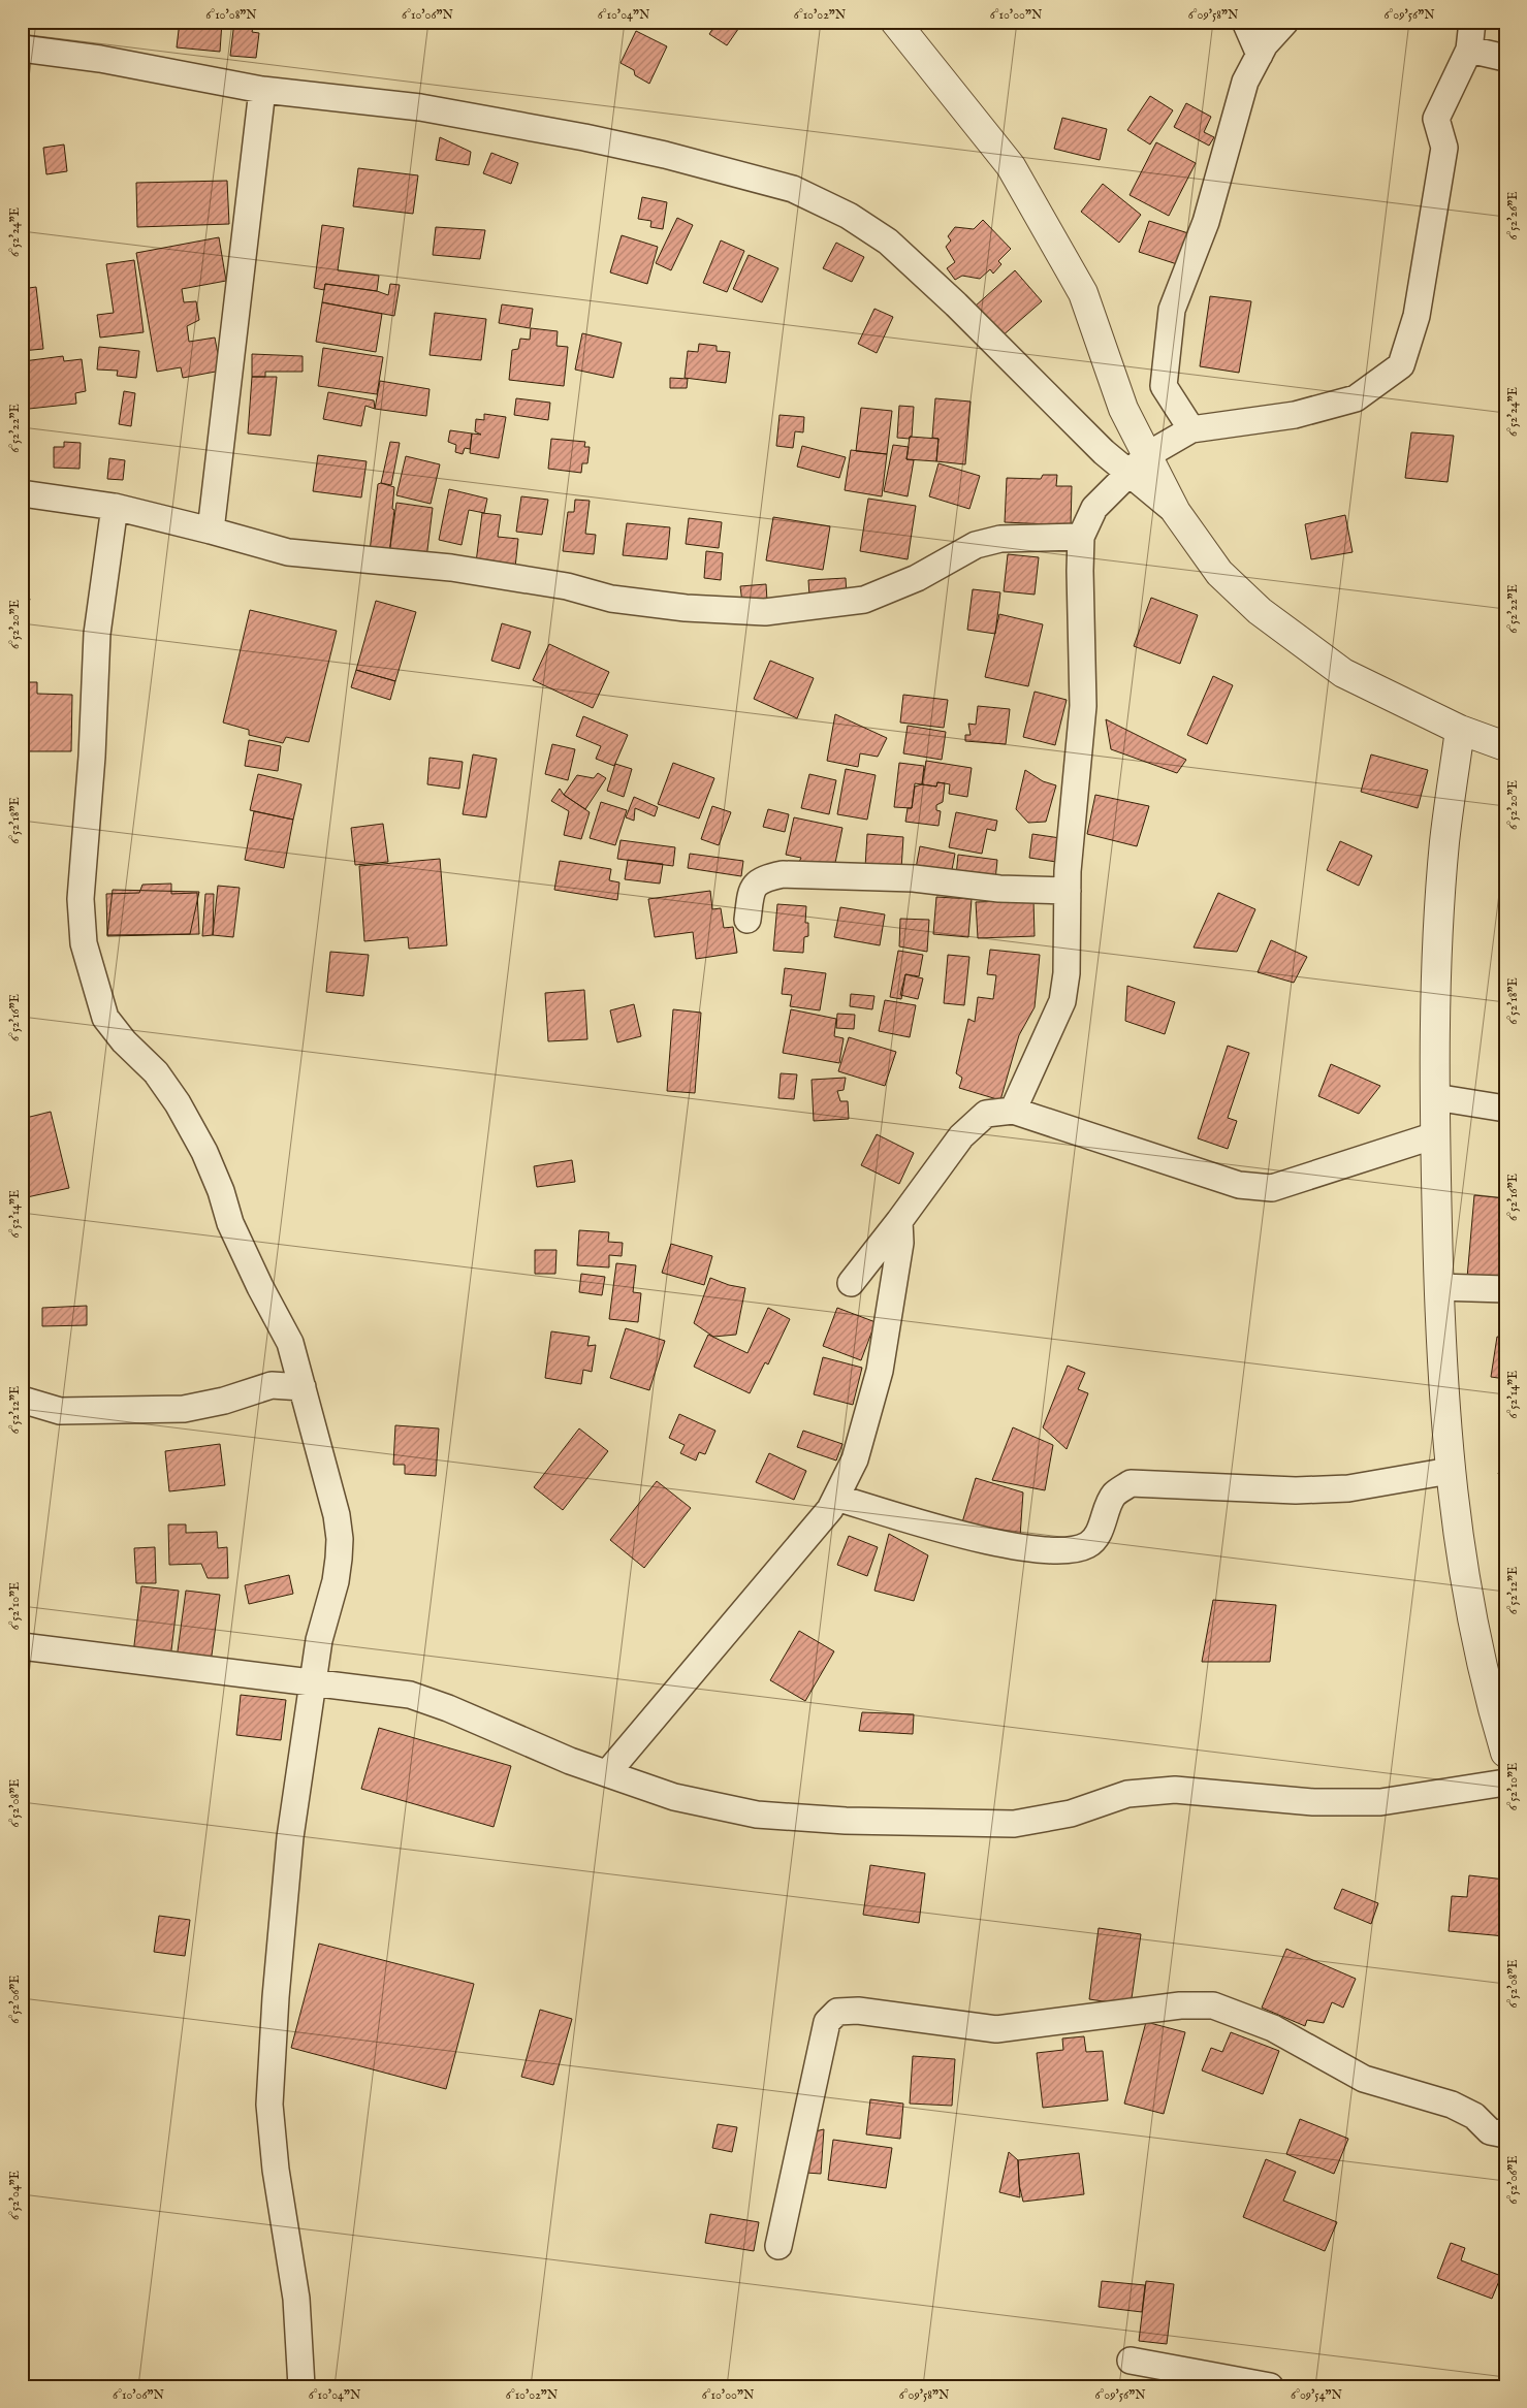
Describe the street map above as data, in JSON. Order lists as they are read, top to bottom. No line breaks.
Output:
{"coordinates":["6°10'08\"N","6°10'06\"N","6°10'04\"N","6°10'02\"N","6°10'00\"N","6°09'58\"N","6°09'56\"N","6°52'26\"E","6°52'24\"E","6°52'22\"E","6°52'20\"E","6°52'18\"E","6°52'16\"E","6°52'14\"E","6°52'12\"E","6°52'10\"E","6°52'08\"E","6°52'06\"E","6°52'04\"E","6°09'54\"N"]}
